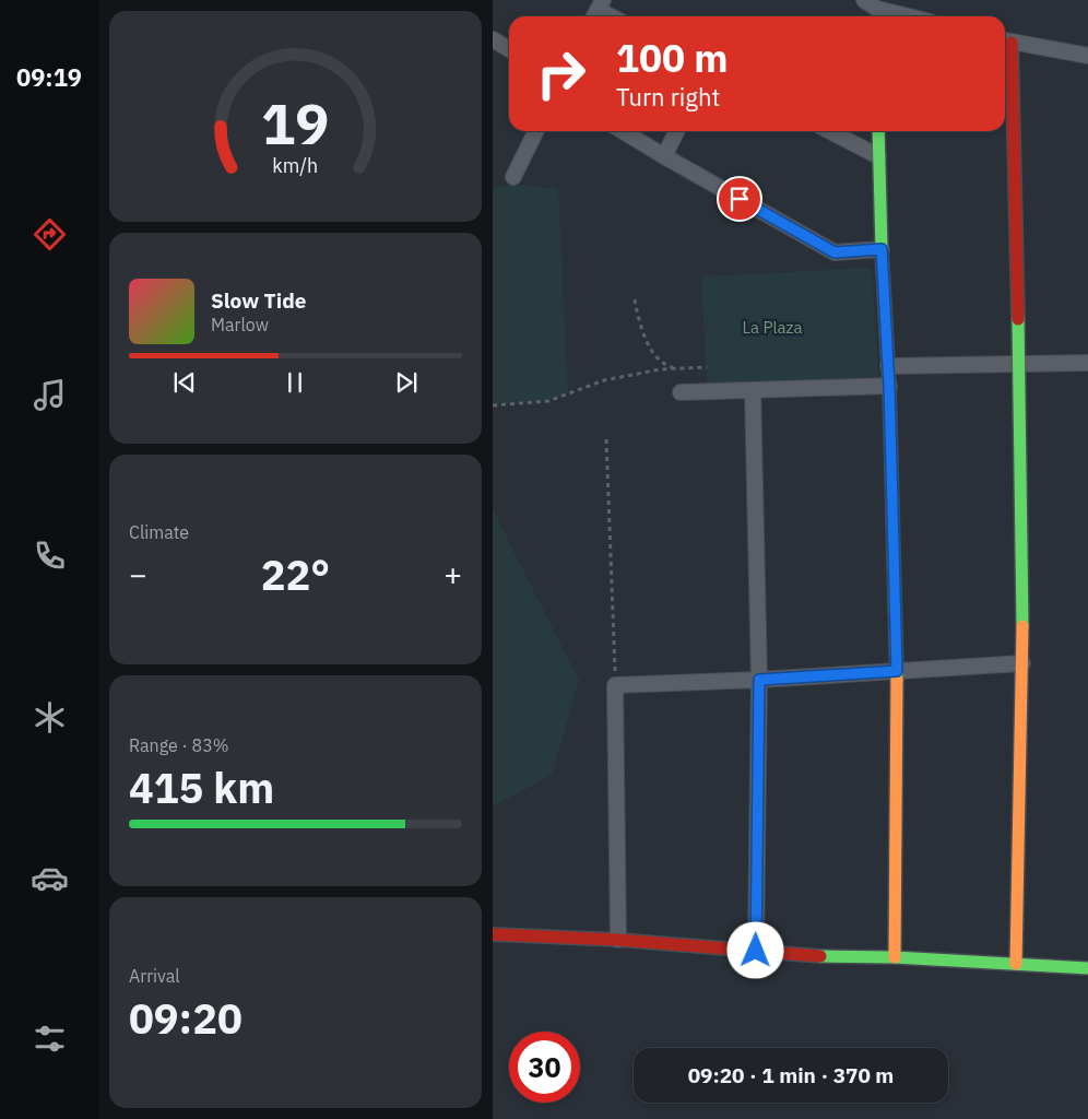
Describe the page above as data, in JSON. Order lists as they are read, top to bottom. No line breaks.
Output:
{"parks":["La Plaza"],"page":{"tabs":"09:19","turn":["100 m","Turn right"],"song":["Slow Tide","Marlow"],"tile":["Climate",["Range · 83%","415 km"],["Arrival","09:20"]],"heat":["−","22°","+"],"limit":"30","trip":"09:20 · 1 min · 370 m","gauge":["19","km/h"]}}
